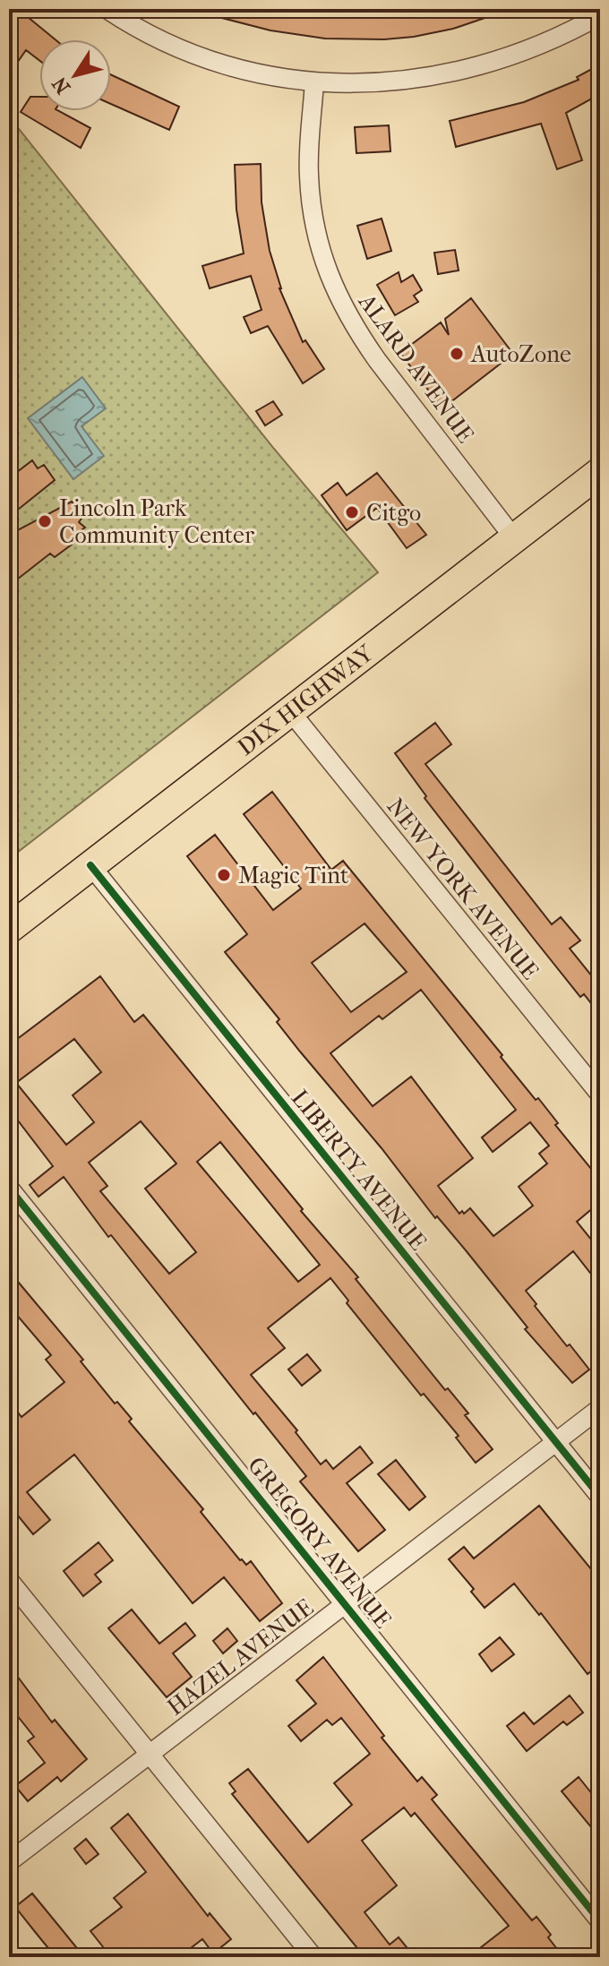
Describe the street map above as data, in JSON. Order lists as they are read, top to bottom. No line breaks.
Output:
{"streets":{"main road":["DIX HIGHWAY"],"street":["ALARD AVENUE","NEW YORK AVENUE","LIBERTY AVENUE","GREGORY AVENUE","HAZEL AVENUE"]},"crossings":[["ALARD AVENUE","DIX HIGHWAY"],["DIX HIGHWAY","NEW YORK AVENUE"],["DIX HIGHWAY","LIBERTY AVENUE"],["LIBERTY AVENUE","HAZEL AVENUE"],["GREGORY AVENUE","HAZEL AVENUE"]],"places":["AutoZone","Citgo","Lincoln Park Community Center","Magic Tint"],"north":"bottom left"}
